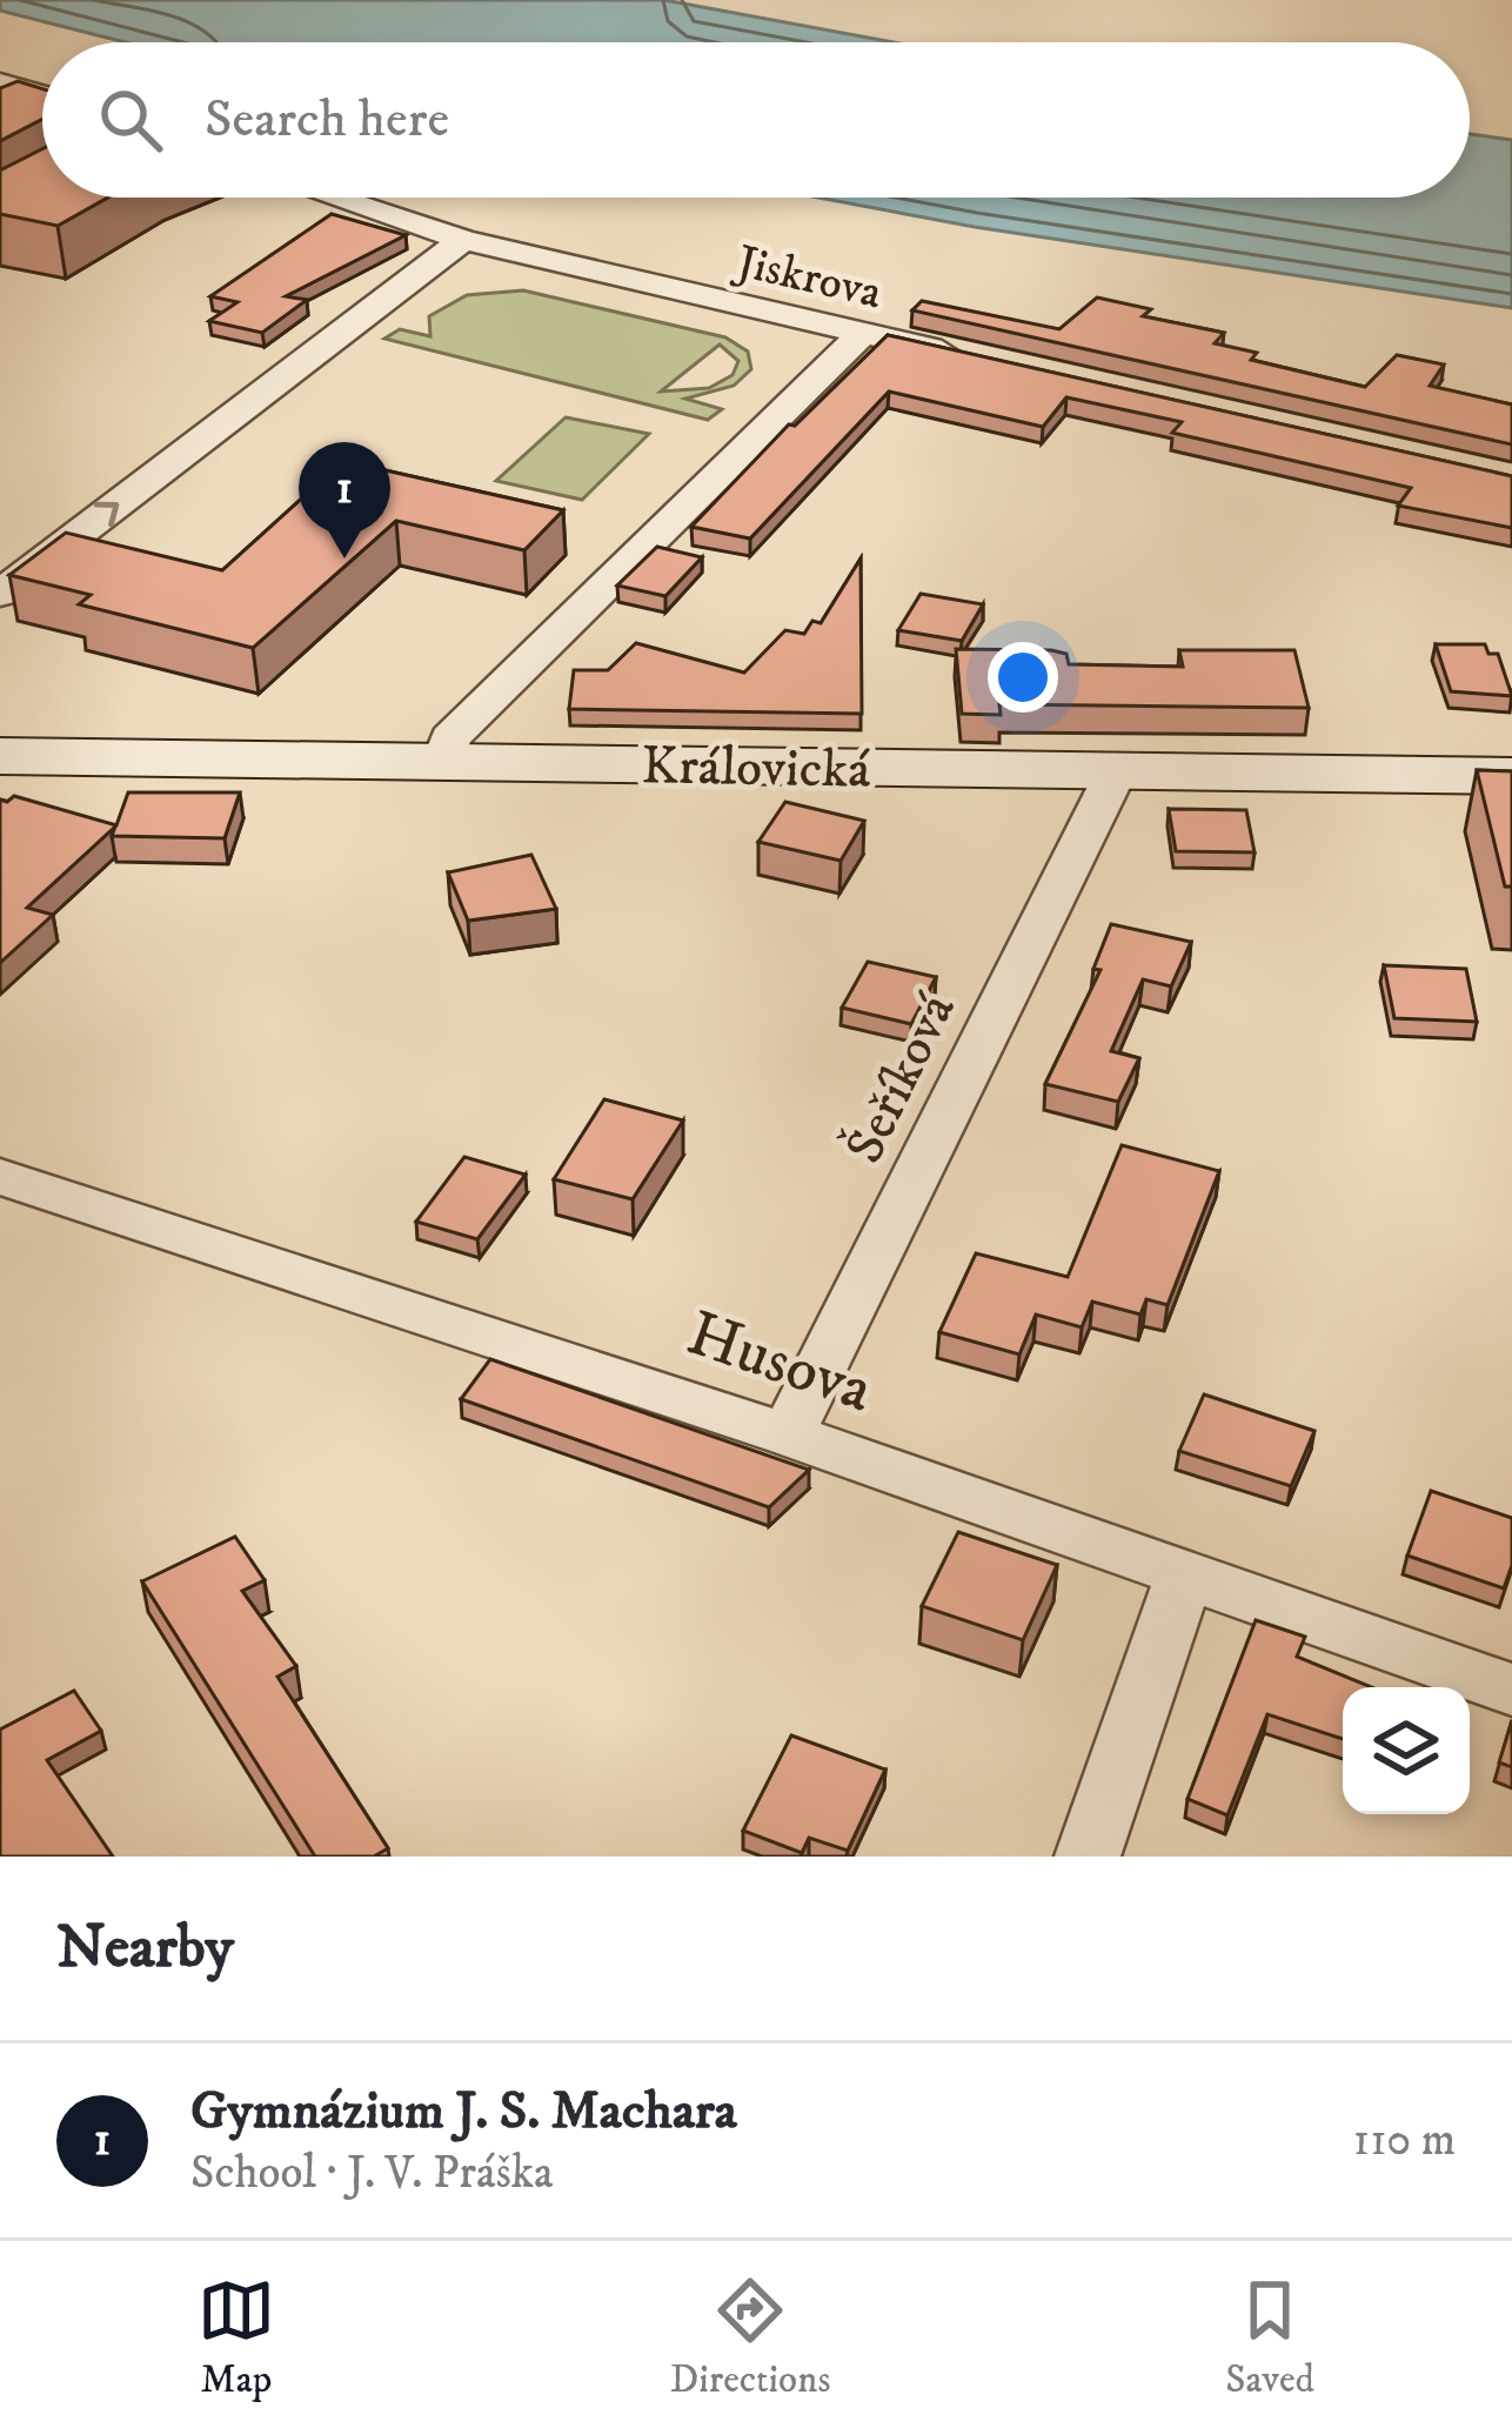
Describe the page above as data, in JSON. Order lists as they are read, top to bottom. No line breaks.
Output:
{"streets":{"main road":["Královická"],"street":["Jiskrova","Šeříková","Husova"]},"crossings":[["Královická","Šeříková"],["Šeříková","Husova"]],"page":{"search":"Search here","pins":"1","heading":"Nearby","list":[{"mark":"1","name":"Gymnázium J. S. Machara","note":"School · J. V. Práška","value":"110 m"}],"nav":["Map","Directions","Saved"]}}
